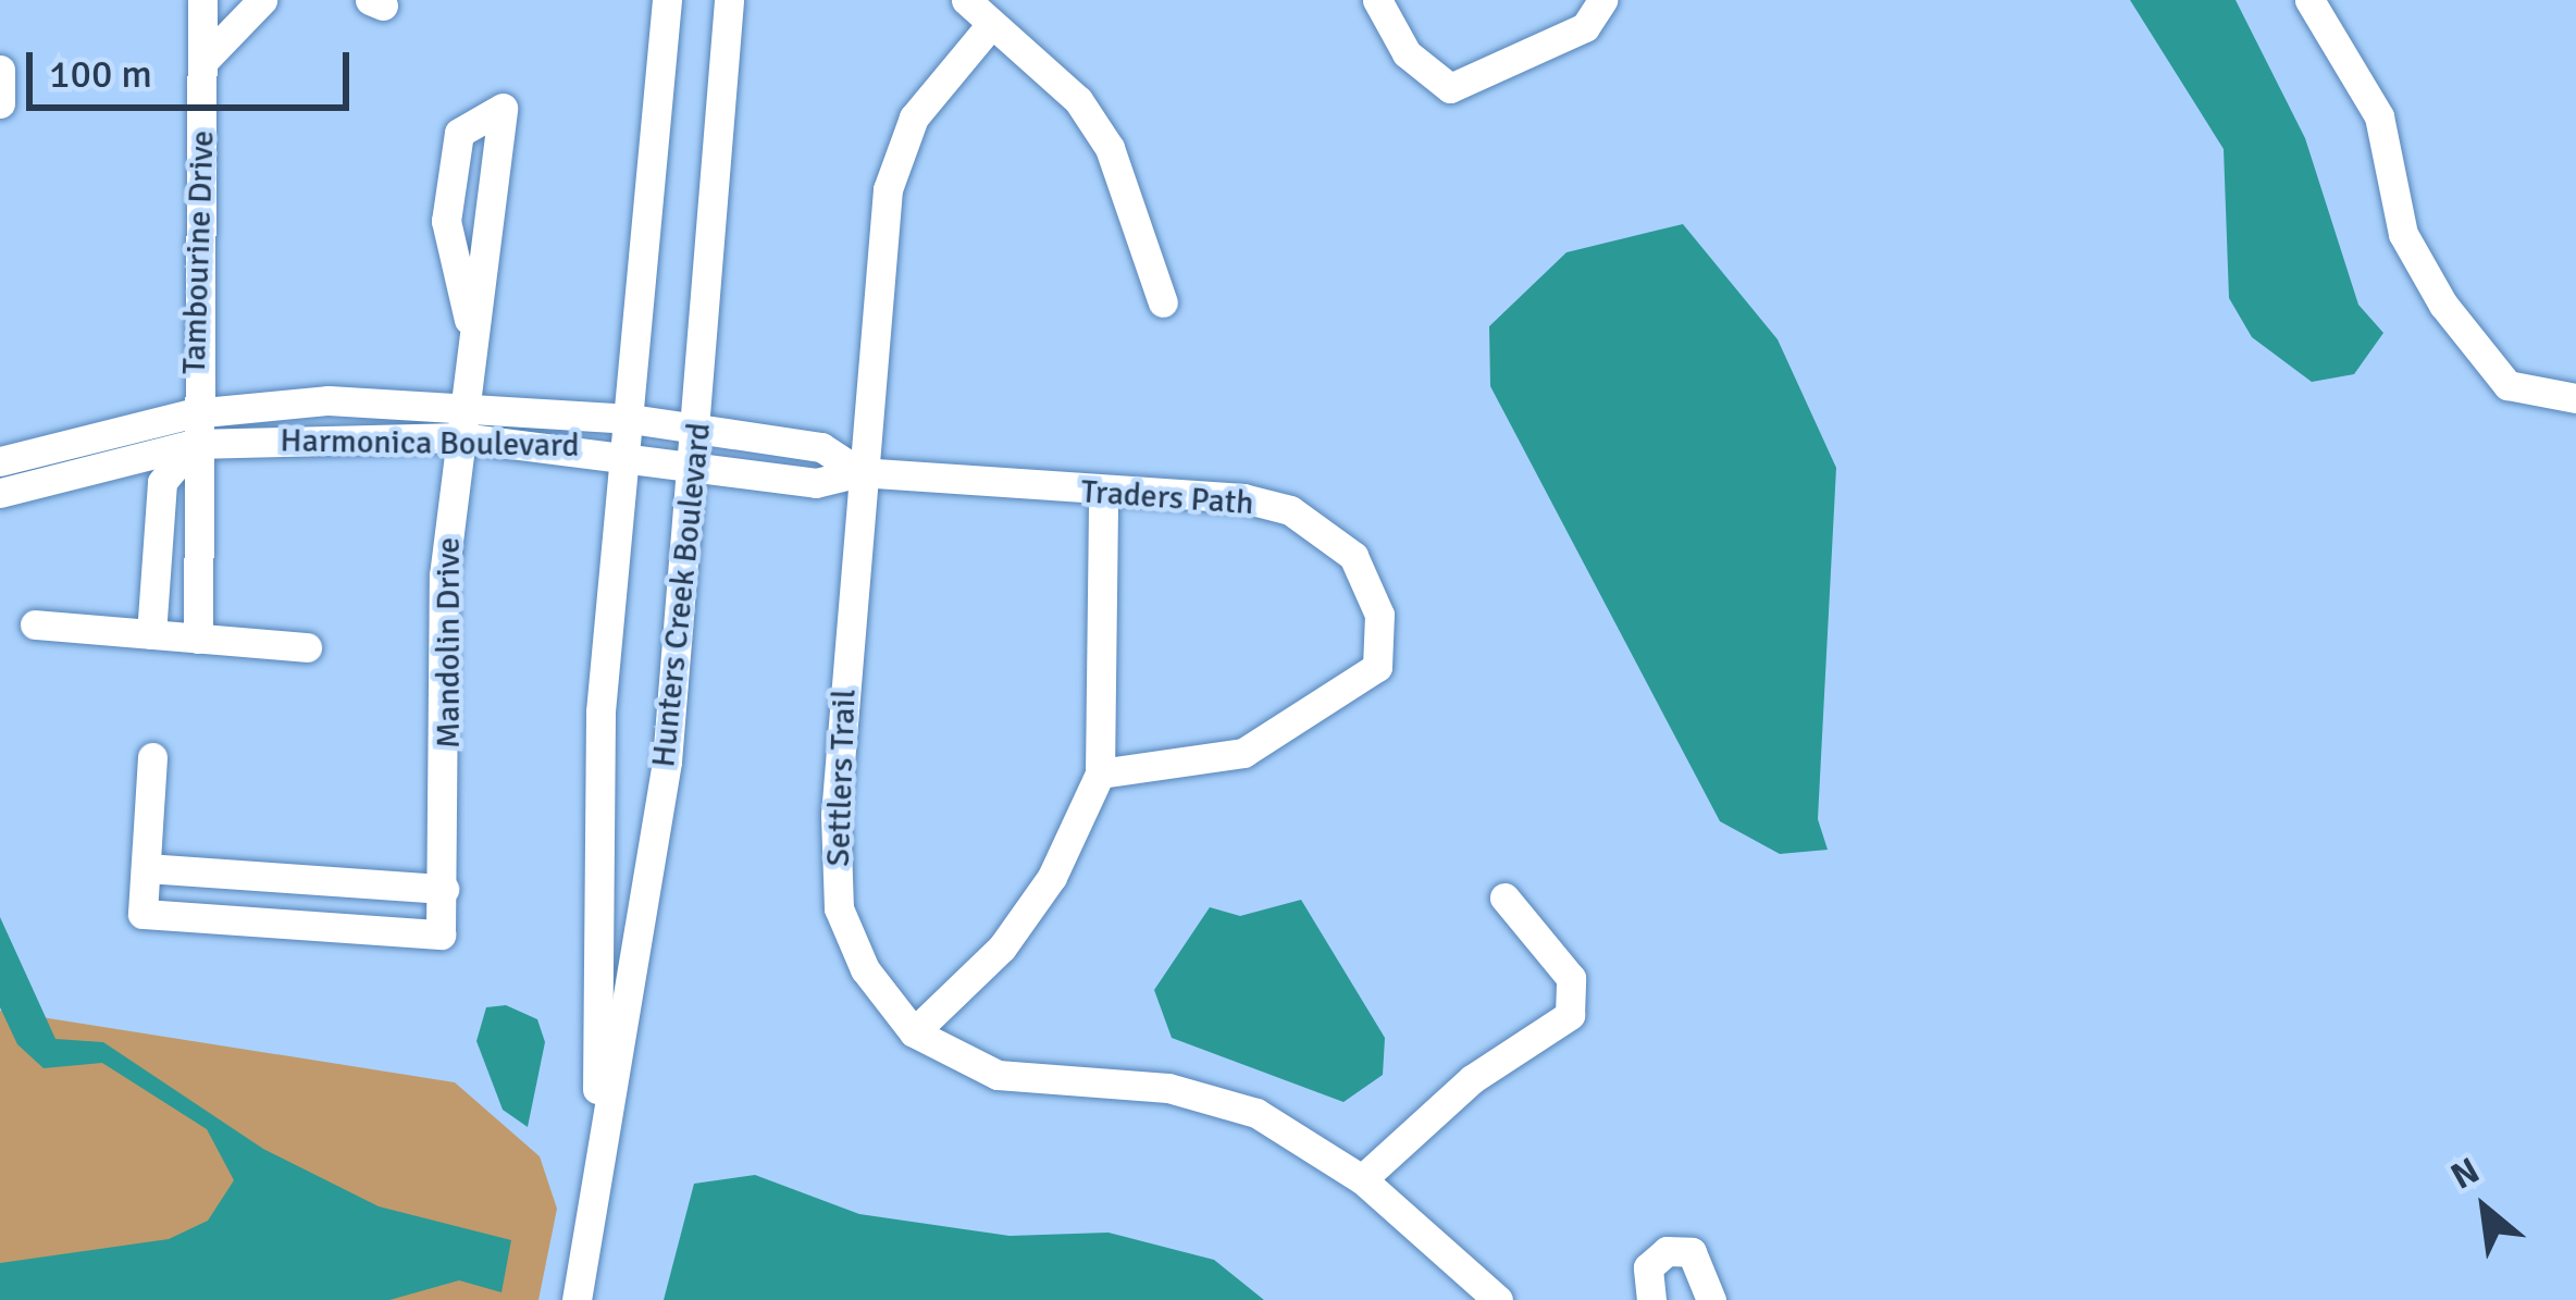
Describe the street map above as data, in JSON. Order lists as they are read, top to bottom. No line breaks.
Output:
{"streets":{"street":["Tambourine Drive","Harmonica Boulevard","Traders Path","Hunters Creek Boulevard","Mandolin Drive","Settlers Trail"]},"crossings":[["Tambourine Drive","Harmonica Boulevard"],["Harmonica Boulevard","Traders Path"],["Harmonica Boulevard","Hunters Creek Boulevard"],["Harmonica Boulevard","Mandolin Drive"],["Traders Path","Hunters Creek Boulevard"],["Traders Path","Settlers Trail"]],"scale_bar":"100 m","north":"top left"}
